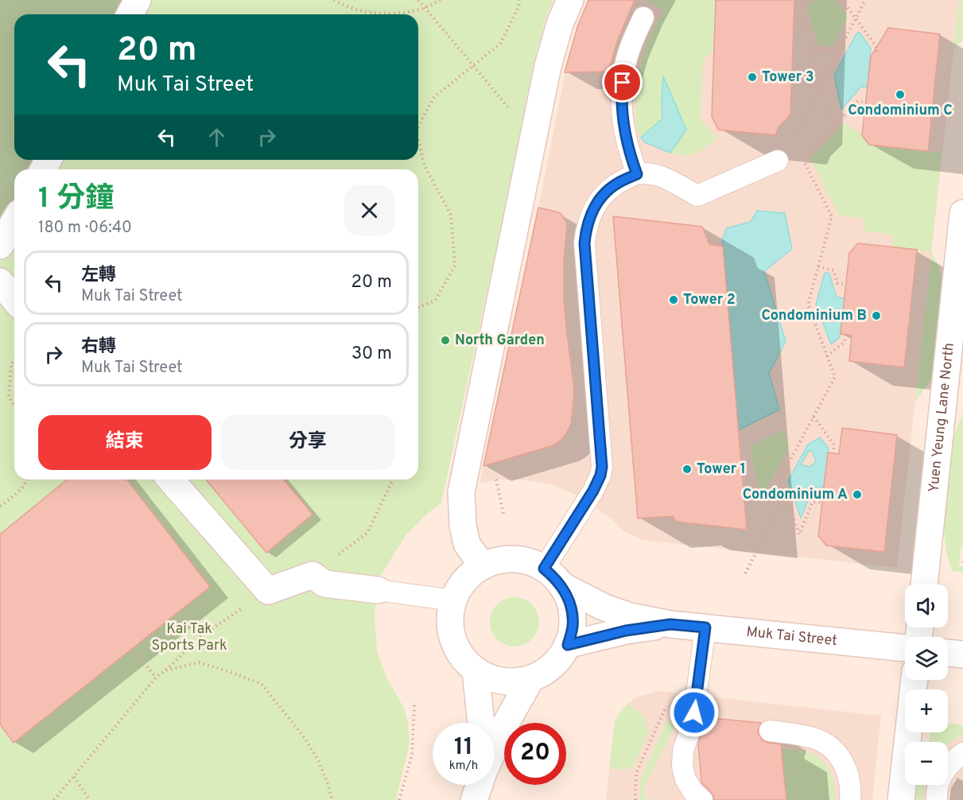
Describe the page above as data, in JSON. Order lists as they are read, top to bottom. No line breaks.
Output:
{"streets":{"street":["Yuen Yeung Lane North","Muk Tai Street"]},"parks":["Kai Tak Sports Park"],"places":["Tower 3","Condominium C","Tower 2","Condominium B","North Garden","Tower 1","Condominium A"],"page":{"turn":["20 m","Muk Tai Street"],"heading":["1 分鐘","180 m · 06:40"],"list":[{"name":"左轉","note":"Muk Tai Street","value":"20 m"},{"name":"右轉","note":"Muk Tai Street","value":"30 m"}],"buttons":["結束","分享"],"map_buttons":["+","−"],"speed":"11 km/h","limit":"20"}}
